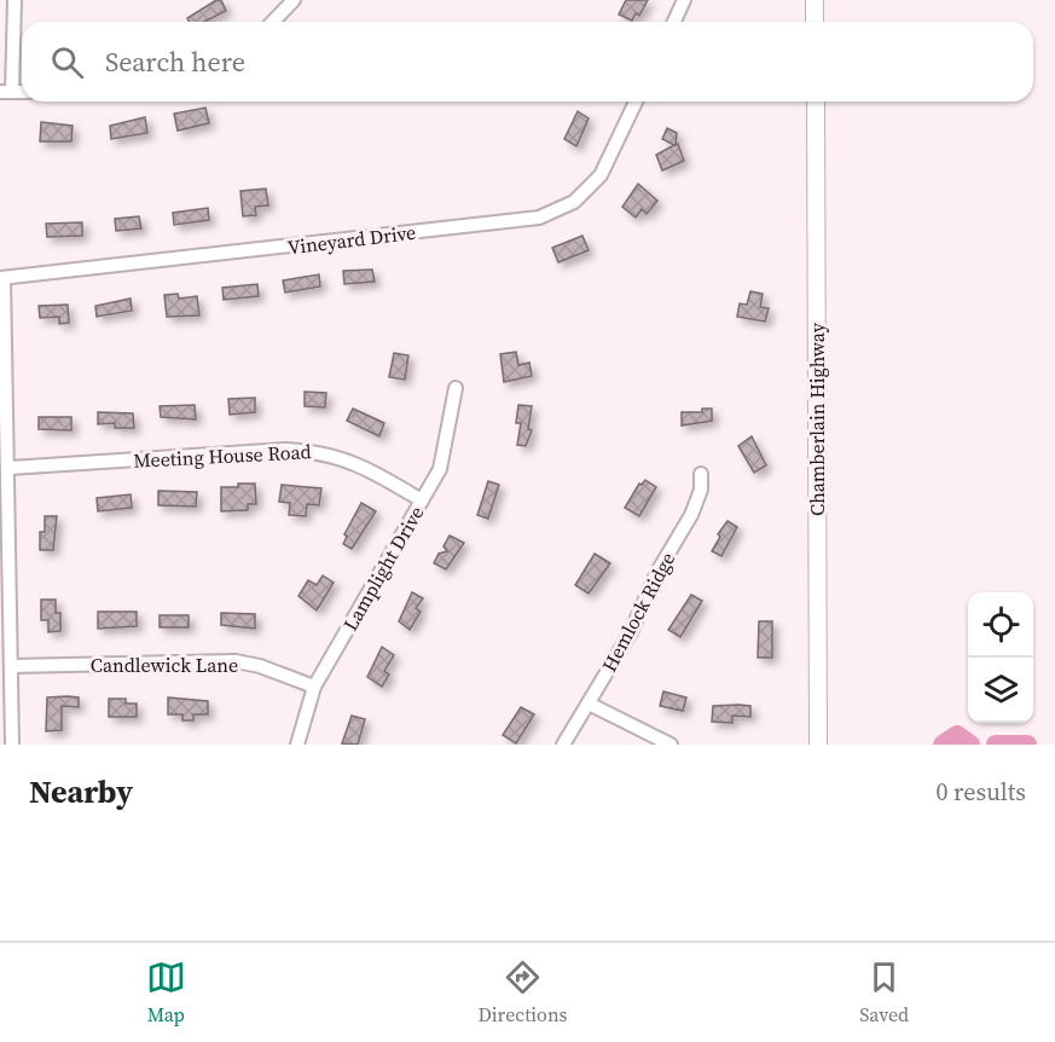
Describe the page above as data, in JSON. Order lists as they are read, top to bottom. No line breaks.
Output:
{"streets":{"main road":["Chamberlain Highway"],"street":["Vineyard Drive","Meeting House Road","Lamplight Drive","Hemlock Ridge","Candlewick Lane"]},"crossings":[["Meeting House Road","Lamplight Drive"],["Lamplight Drive","Candlewick Lane"]],"page":{"search":"Search here","heading":["Nearby","0 results"],"nav":["Map","Directions","Saved"]}}
